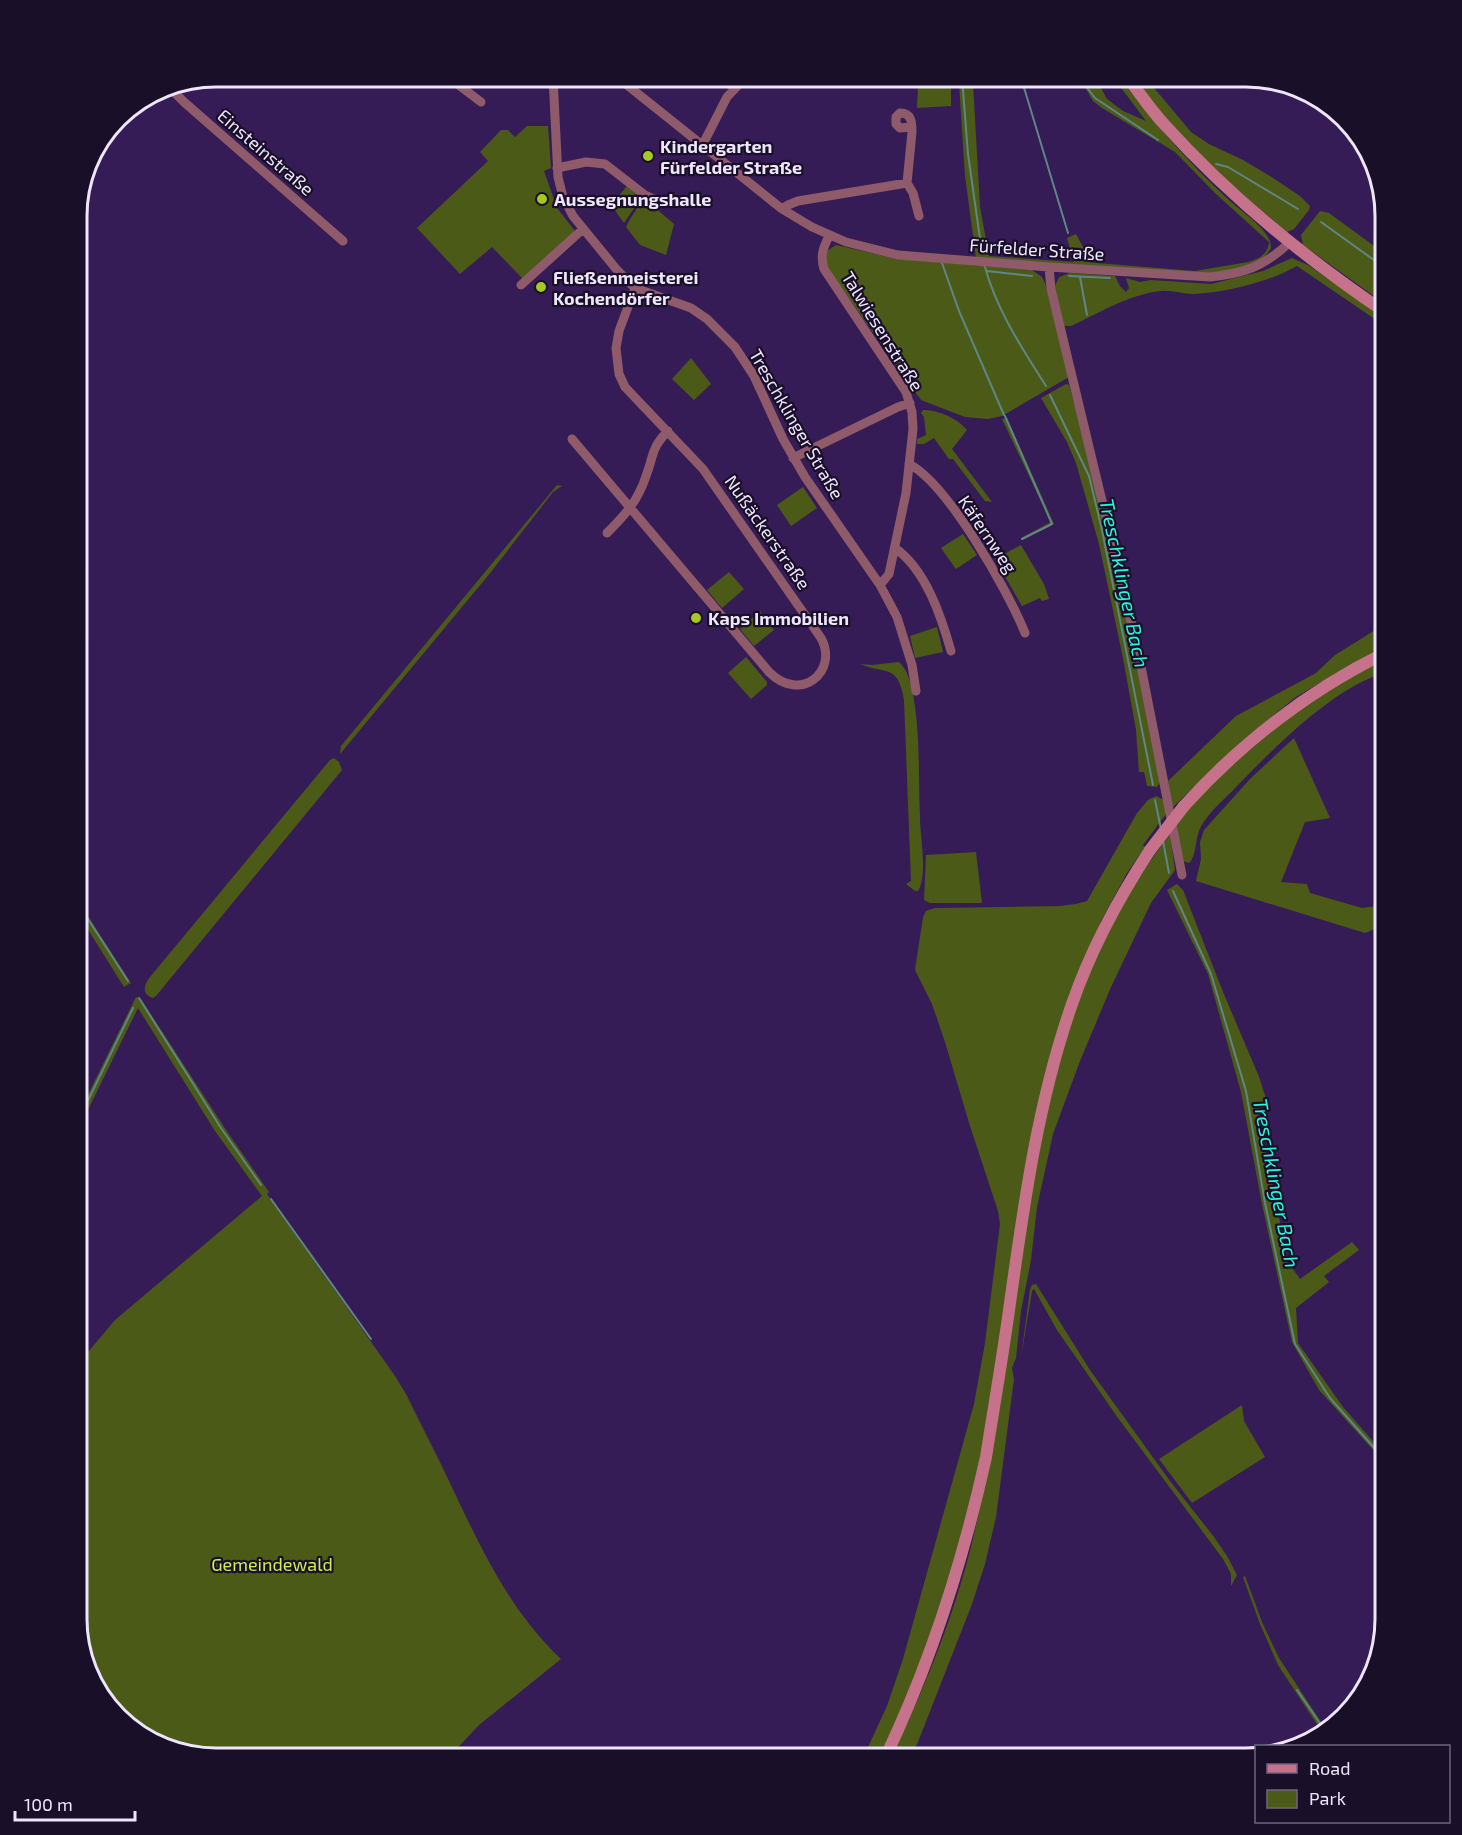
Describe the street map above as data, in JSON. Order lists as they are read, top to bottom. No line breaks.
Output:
{"streets":{"street":["Einsteinstraße","Fürfelder Straße","Talwiesenstraße","Treschklinger Straße","Nußäckerstraße","Käfernweg"]},"crossings":[["Fürfelder Straße","Talwiesenstraße"],["Talwiesenstraße","Treschklinger Straße"],["Talwiesenstraße","Käfernweg"],["Treschklinger Straße","Nußäckerstraße"]],"water":["Treschklinger Bach"],"parks":["Gemeindewald"],"places":["Kindergarten Fürfelder Straße","Aussegnungshalle","Fließenmeisterei Kochendörfer","Kaps Immobilien"],"legend":["Road","Park"],"scale_bar":"100 m"}
